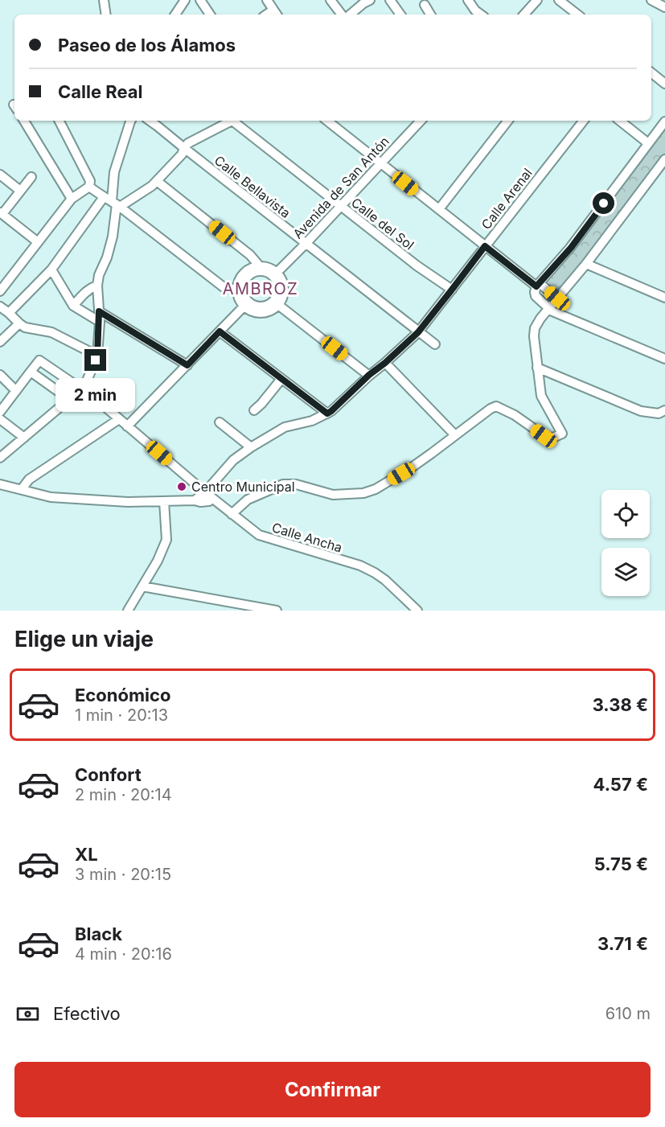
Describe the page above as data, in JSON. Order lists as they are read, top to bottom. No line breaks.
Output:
{"streets":{"street":["Calle Bellavista","Avenida de San Antón","Calle Arenal","Calle del Sol","Calle Ancha"]},"crossings":[["Calle Bellavista","Avenida de San Antón"],["Calle Bellavista","Calle Arenal"],["Avenida de San Antón","Calle del Sol"],["Calle Arenal","Calle del Sol"],["Calle Arenal","Calle Ancha"]],"districts":["AMBROZ"],"places":["Centro Municipal"],"page":{"banner":["Paseo de los Álamos","Calle Real"],"bubble":"2 min","heading":"Elige un viaje","list":[{"name":"Económico","note":"1 min · 20:13","value":"3.38 €"},{"name":"Confort","note":"2 min · 20:14","value":"4.57 €"},{"name":"XL","note":"3 min · 20:15","value":"5.75 €"},{"name":"Black","note":"4 min · 20:16","value":"3.71 €"}],"pay":["Efectivo","610 m"],"buttons":"Confirmar"}}
